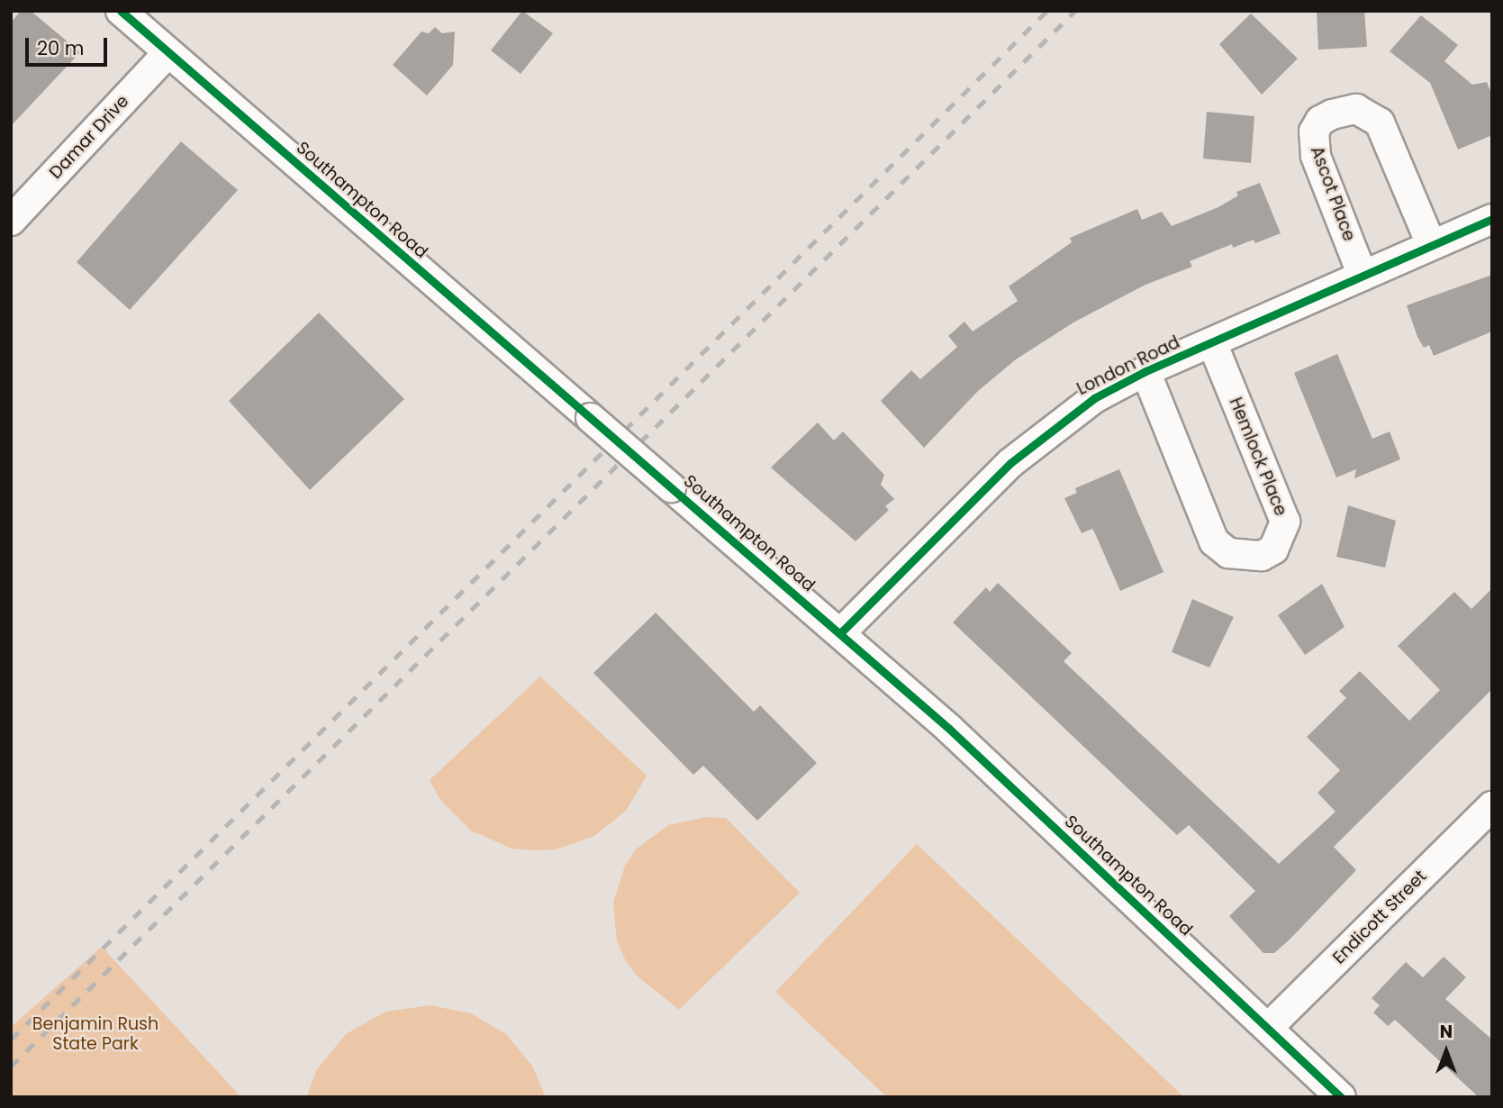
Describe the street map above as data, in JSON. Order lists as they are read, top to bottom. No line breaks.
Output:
{"streets":{"street":["Damar Drive","Ascot Place","Southampton Road","London Road","Hemlock Place","Endicott Street"]},"crossings":[["Damar Drive","Southampton Road"],["Ascot Place","London Road"],["Southampton Road","London Road"],["Southampton Road","Endicott Street"],["London Road","Hemlock Place"]],"parks":["Benjamin Rush State Park"],"scale_bar":"20 m","north":"top"}
